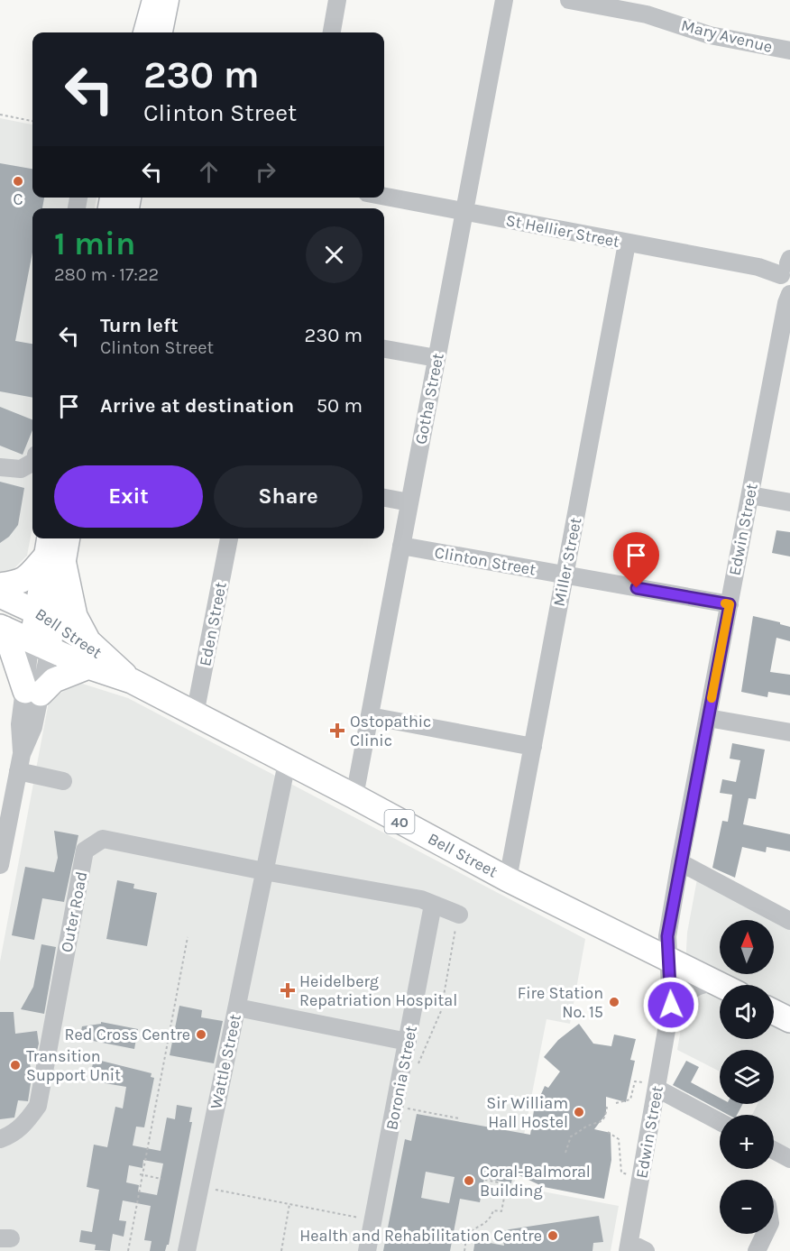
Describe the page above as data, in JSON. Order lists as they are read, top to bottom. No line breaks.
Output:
{"streets":{"highway":["Bell Street","40"],"street":["Mary Avenue","St Hellier Street","Gotha Street","Edwin Street","Clinton Street","Miller Street","Eden Street","Outer Road","Wattle Street","Boronia Street"]},"crossings":[["St Hellier Street","Gotha Street"],["St Hellier Street","Edwin Street"],["St Hellier Street","Miller Street"],["Gotha Street","Clinton Street"],["Gotha Street","Bell Street"],["Edwin Street","Clinton Street"],["Edwin Street","Bell Street"],["Clinton Street","Miller Street"],["Miller Street","Bell Street"],["Eden Street","Bell Street"],["Bell Street","Wattle Street"],["Outer Road","Wattle Street"],["Outer Road","Boronia Street"]],"places":{"other":["C","Fire Station No. 15","Red Cross Centre","Transition Support Unit","Sir William Hall Hostel","Coral-Balmoral Building","Health and Rehabilitation Centre"],"health":["Ostopathic Clinic","Heidelberg Repatriation Hospital"]},"north":"top","page":{"turn":["230 m","Clinton Street"],"heading":["1 min","280 m · 17:22"],"list":[{"name":"Turn left","note":"Clinton Street","value":"230 m"},{"name":"Arrive at destination","value":"50 m"}],"buttons":["Exit","Share"],"map_buttons":["+","−"]}}
